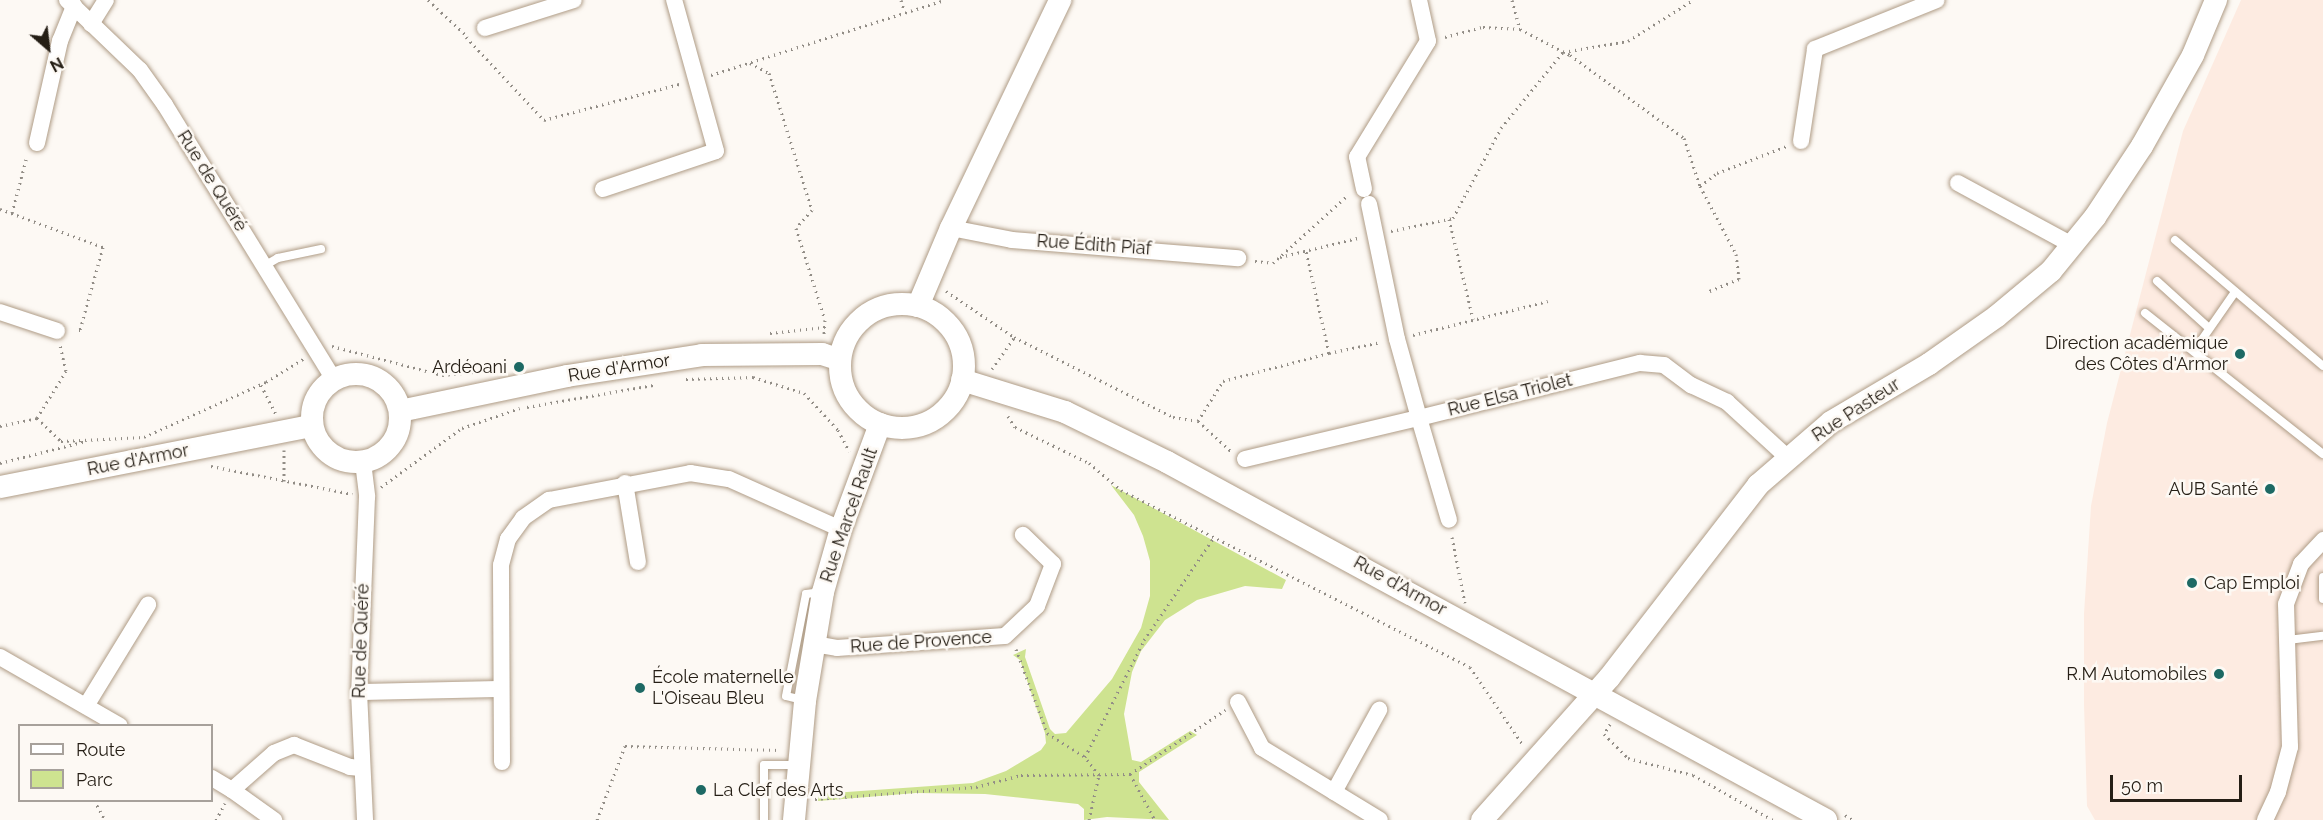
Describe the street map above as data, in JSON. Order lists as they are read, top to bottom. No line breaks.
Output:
{"streets":{"main road":["Rue d'Armor","Rue Pasteur","Rue Marcel Rault"],"street":["Rue de Quéré","Rue Édith Piaf","Rue Elsa Triolet","Rue de Provence"]},"crossings":[["Rue de Quéré","Rue d'Armor"],["Rue d'Armor","Rue Pasteur"],["Rue d'Armor","Rue Marcel Rault"],["Rue Elsa Triolet","Rue Pasteur"],["Rue Marcel Rault","Rue de Provence"]],"places":["Direction académique des Côtes d'Armor","Ardéoani","AUB Santé","Cap Emploi","R.M Automobiles","École maternelle L'Oiseau Bleu","La Clef des Arts"],"legend":["Route","Parc"],"scale_bar":"50 m","north":"bottom right"}
